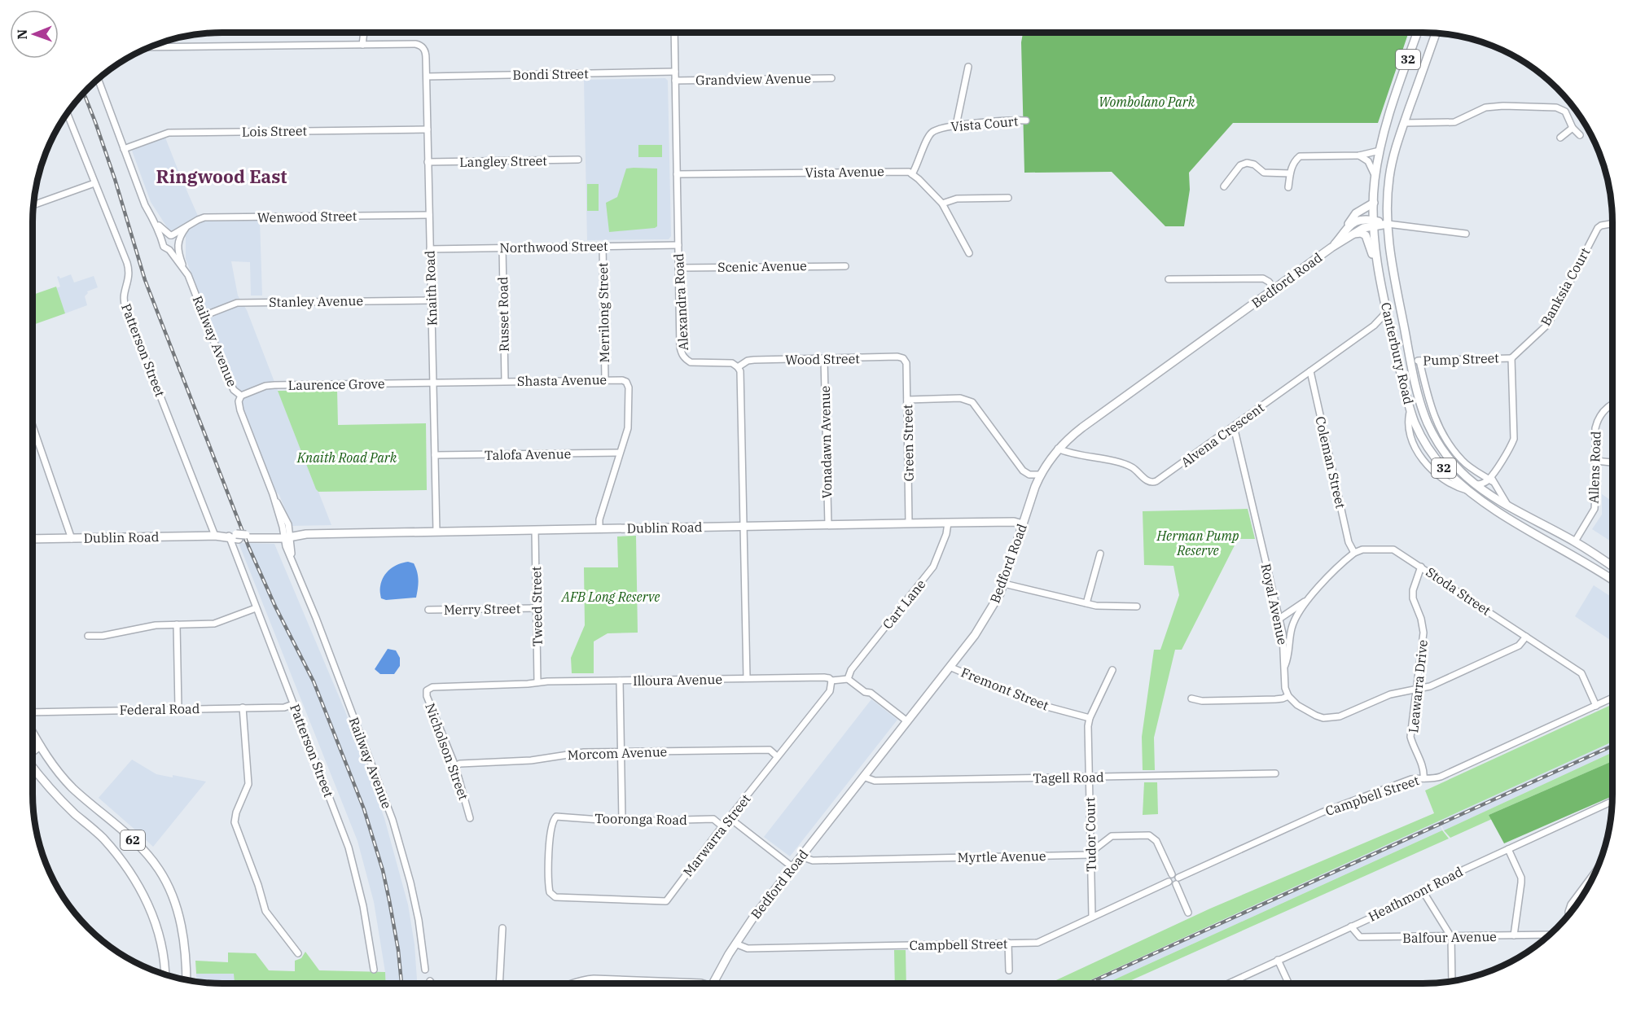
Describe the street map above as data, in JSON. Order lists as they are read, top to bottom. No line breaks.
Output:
{"streets":{"main road":["32","Bedford Road","Canterbury Road","Dublin Road","62"],"street":["Bondi Street","Grandview Avenue","Vista Court","Lois Street","Langley Street","Vista Avenue","Wenwood Street","Northwood Street","Scenic Avenue","Banksia Court","Knaith Road","Stanley Avenue","Alexandra Road","Merrilong Street","Russet Road","Railway Avenue","Patterson Street","Wood Street","Pump Street","Shasta Avenue","Laurence Grove","Alvena Crescent","Vonadawn Avenue","Green Street","Talofa Avenue","Coleman Street","Allens Road","Stoda Street","Cart Lane","Royal Avenue","Tweed Street","Merry Street","Illoura Avenue","Leawarra Drive","Fremont Street","Federal Road","Nicholson Street","Morcom Avenue","Tagell Road","Campbell Street","Tooronga Road","Tudor Court","Marwarra Street","Myrtle Avenue","Heathmont Road","Balfour Avenue"]},"crossings":[["Bondi Street","Knaith Road"],["Bondi Street","Alexandra Road"],["Grandview Avenue","Alexandra Road"],["Vista Court","Vista Avenue"],["Lois Street","Knaith Road"],["Langley Street","Knaith Road"],["Vista Avenue","Alexandra Road"],["Wenwood Street","Knaith Road"],["Wenwood Street","Railway Avenue"],["Northwood Street","Knaith Road"],["Northwood Street","Alexandra Road"],["Northwood Street","Merrilong Street"],["Northwood Street","Russet Road"],["Scenic Avenue","Alexandra Road"],["Bedford Road","Canterbury Road"],["Bedford Road","Alvena Crescent"],["Bedford Road","Dublin Road"],["Bedford Road","Fremont Street"],["Bedford Road","Tagell Road"],["Bedford Road","Campbell Street"],["Bedford Road","Myrtle Avenue"],["Banksia Court","Pump Street"],["Knaith Road","Stanley Avenue"],["Knaith Road","Shasta Avenue"],["Knaith Road","Laurence Grove"],["Knaith Road","Talofa Avenue"],["Knaith Road","Dublin Road"],["Stanley Avenue","Railway Avenue"],["Alexandra Road","Wood Street"],["Merrilong Street","Shasta Avenue"],["Russet Road","Shasta Avenue"],["Railway Avenue","Laurence Grove"],["Railway Avenue","Dublin Road"],["Patterson Street","Dublin Road"],["Patterson Street","Federal Road"],["Canterbury Road","Pump Street"],["Canterbury Road","Alvena Crescent"],["Canterbury Road","Allens Road"],["Wood Street","Vonadawn Avenue"],["Wood Street","Green Street"],["Shasta Avenue","Laurence Grove"],["Shasta Avenue","Talofa Avenue"],["Shasta Avenue","Dublin Road"],["Alvena Crescent","Coleman Street"],["Alvena Crescent","Royal Avenue"],["Vonadawn Avenue","Dublin Road"],["Green Street","Dublin Road"],["Coleman Street","Stoda Street"],["Coleman Street","Royal Avenue"],["Coleman Street","Leawarra Drive"],["Dublin Road","Cart Lane"],["Dublin Road","Tweed Street"],["Stoda Street","Royal Avenue"],["Stoda Street","Leawarra Drive"],["Stoda Street","Campbell Street"],["Cart Lane","Illoura Avenue"],["Royal Avenue","Leawarra Drive"],["Tweed Street","Merry Street"],["Tweed Street","Illoura Avenue"],["Illoura Avenue","Nicholson Street"],["Illoura Avenue","Marwarra Street"],["Leawarra Drive","Campbell Street"],["Fremont Street","Tudor Court"],["Nicholson Street","Morcom Avenue"],["Morcom Avenue","Marwarra Street"],["Tagell Road","Tudor Court"],["Campbell Street","Tudor Court"],["Tooronga Road","Marwarra Street"],["Tudor Court","Myrtle Avenue"],["Heathmont Road","Balfour Avenue"]],"districts":["Ringwood East"],"parks":["Wombolano Park","Knaith Road Park","Herman Pump Reserve","AFB Long Reserve"],"north":"left"}
